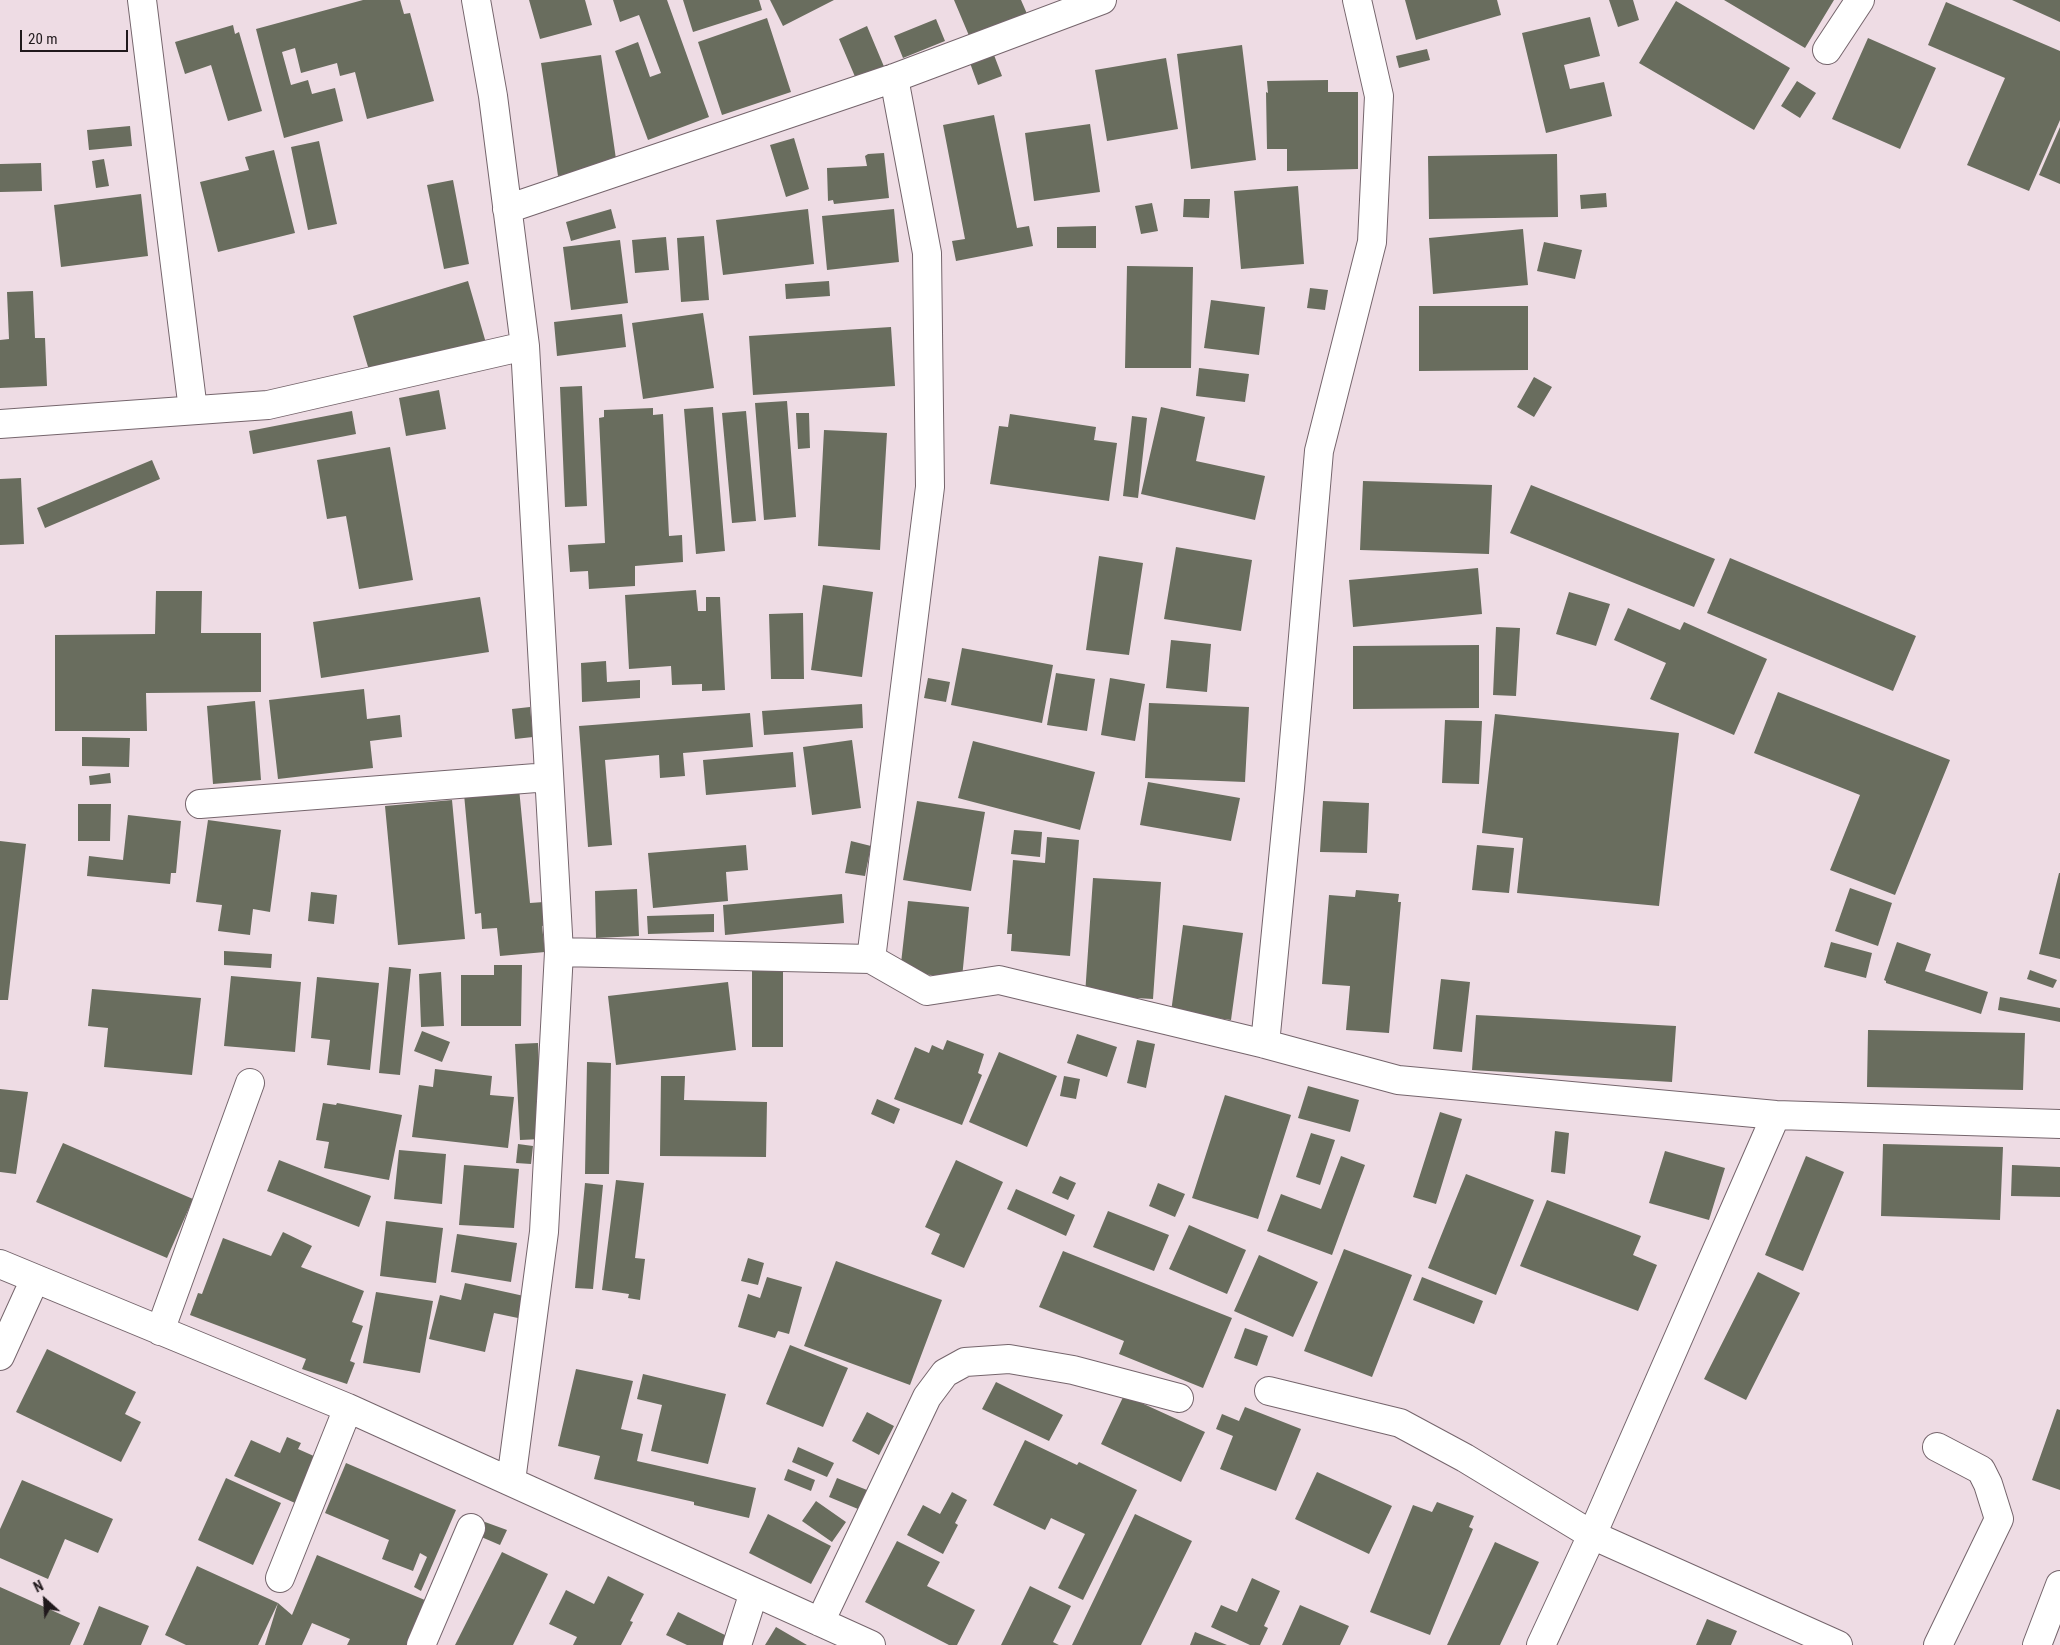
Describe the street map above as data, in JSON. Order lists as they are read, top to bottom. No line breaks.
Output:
{"scale_bar":"20 m","north":"top left"}
